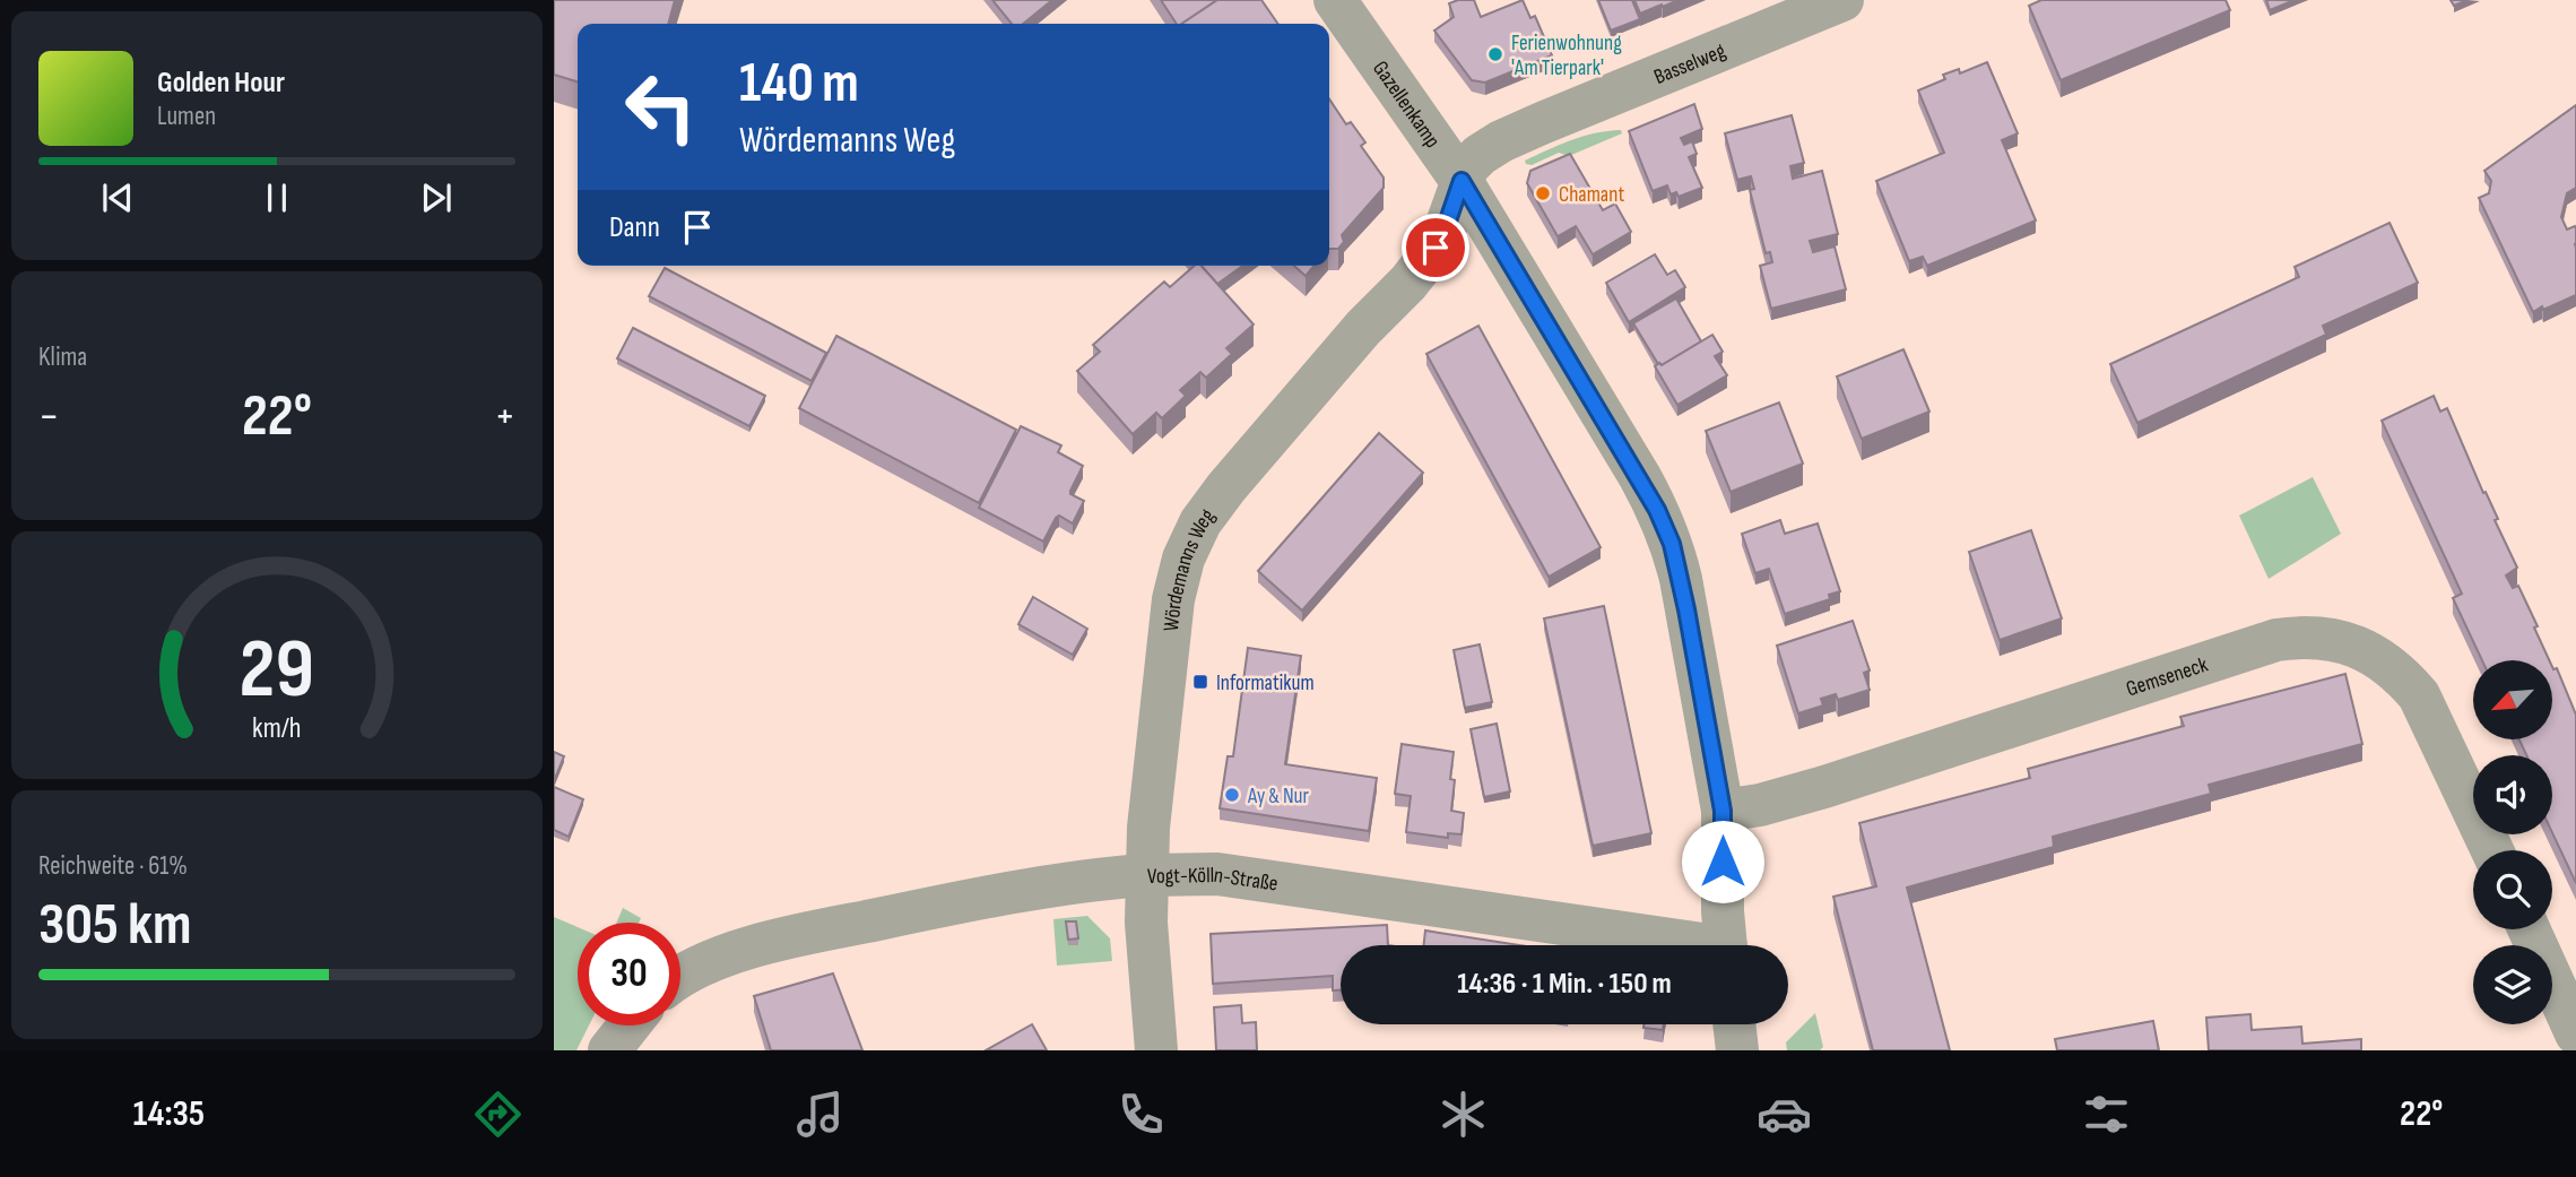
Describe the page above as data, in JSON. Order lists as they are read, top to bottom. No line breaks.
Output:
{"streets":{"street":["Basselweg","Gazellenkamp","Wördemanns Weg","Gemseneck","Vogt-Kölln-Straße"]},"crossings":[["Basselweg","Gazellenkamp"],["Basselweg","Wördemanns Weg"],["Gazellenkamp","Wördemanns Weg"],["Gazellenkamp","Gemseneck"],["Wördemanns Weg","Vogt-Kölln-Straße"]],"places":{"other":["Ferienwohnung 'Am Tierpark'","Chamant","Ay & Nur"],"transit":["Informatikum"]},"north":"bottom left","page":{"turn":["140 m","Wördemanns Weg"],"song":["Golden Hour","Lumen"],"then":"Dann","tile":["Klima",["Reichweite · 61%","305 km"]],"heat":["−","22°","+"],"limit":"30","trip":"14:36 · 1 Min. · 150 m","tabs":["14:35","22°"],"gauge":["29","km/h"]}}
